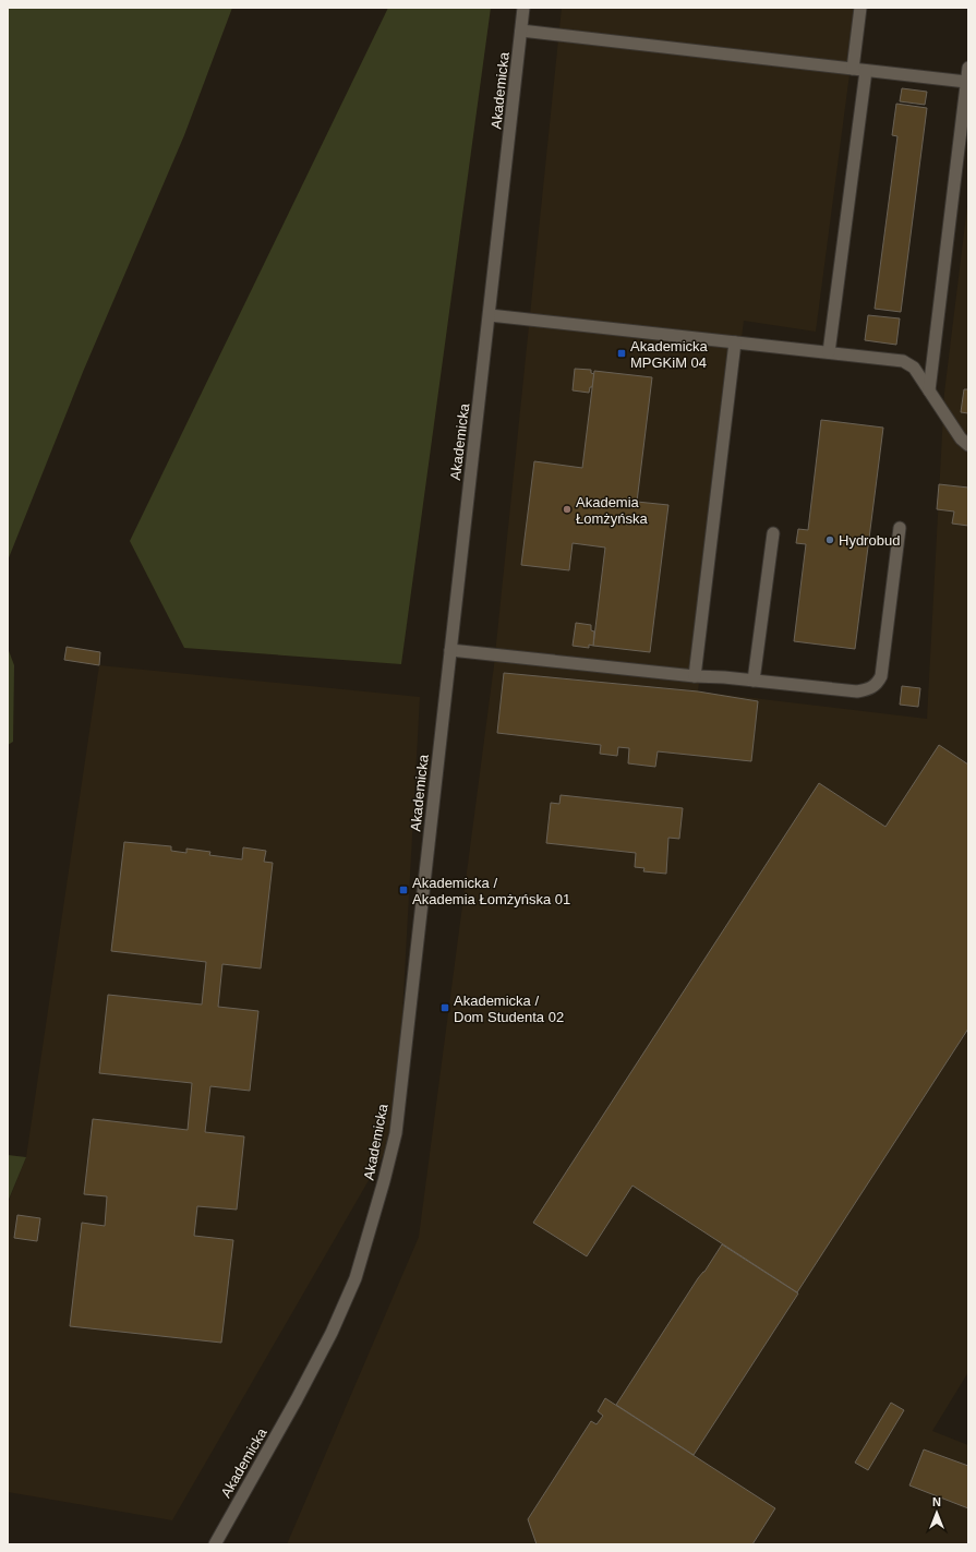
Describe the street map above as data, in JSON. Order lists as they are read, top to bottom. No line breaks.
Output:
{"streets":{"street":["Akademicka"]},"places":{"transit":["Akademicka MPGKiM 04","Akademicka / Akademia Łomżyńska 01","Akademicka / Dom Studenta 02"],"other":["Akademia Łomżyńska","Hydrobud"]},"north":"top"}
